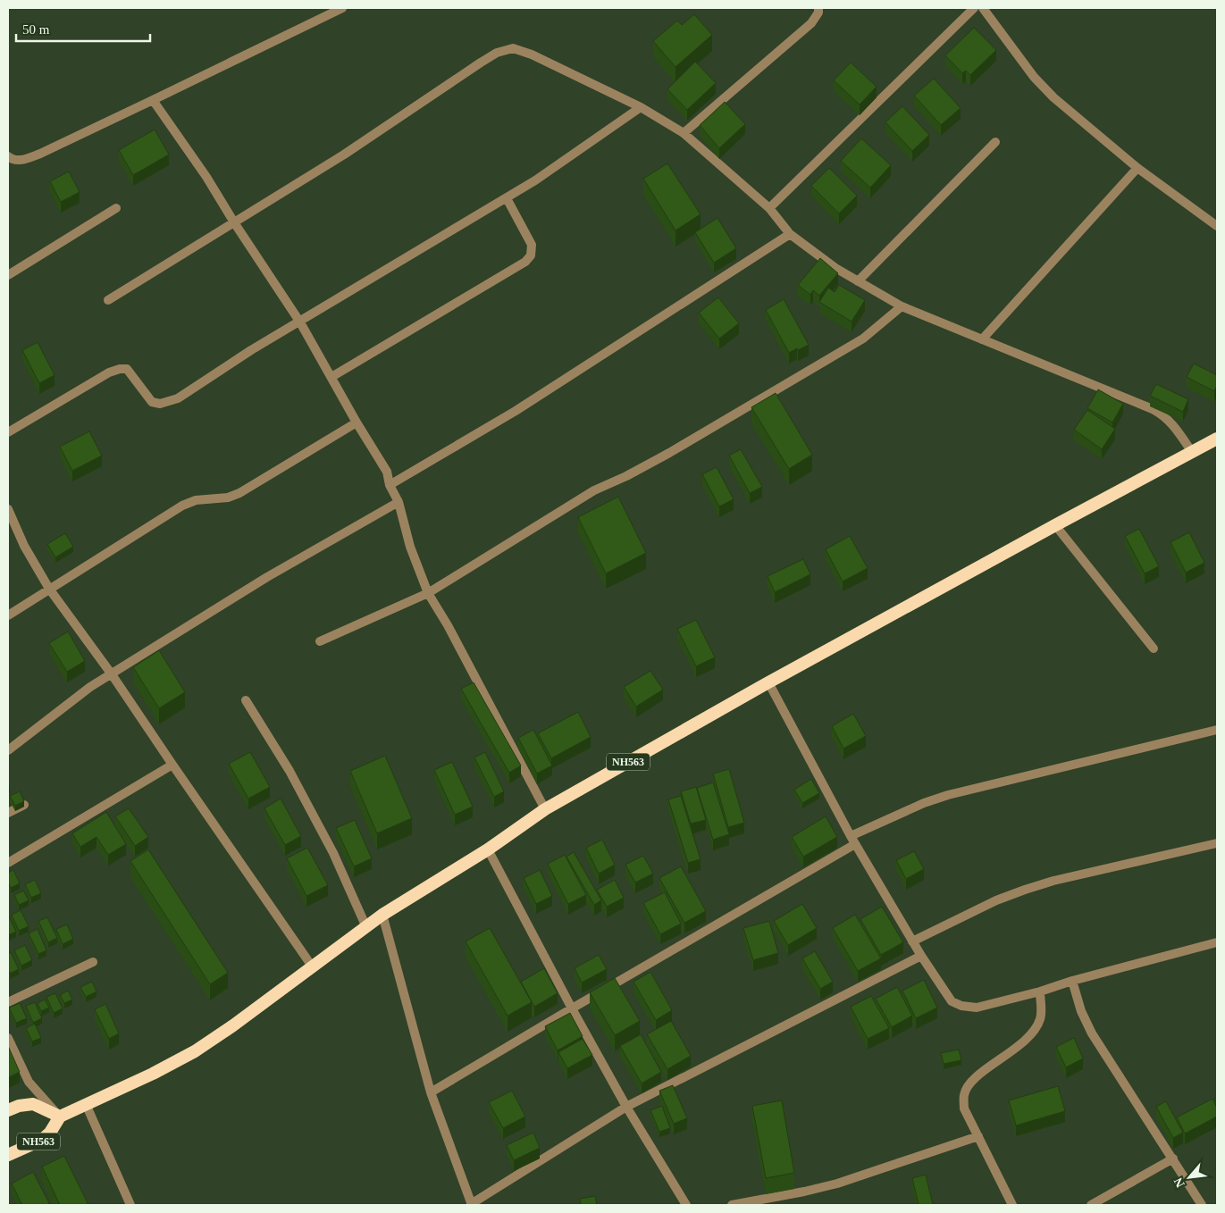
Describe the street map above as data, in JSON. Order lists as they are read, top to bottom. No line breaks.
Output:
{"streets":{"highway":["NH563"]},"scale_bar":"50 m","north":"bottom left"}
